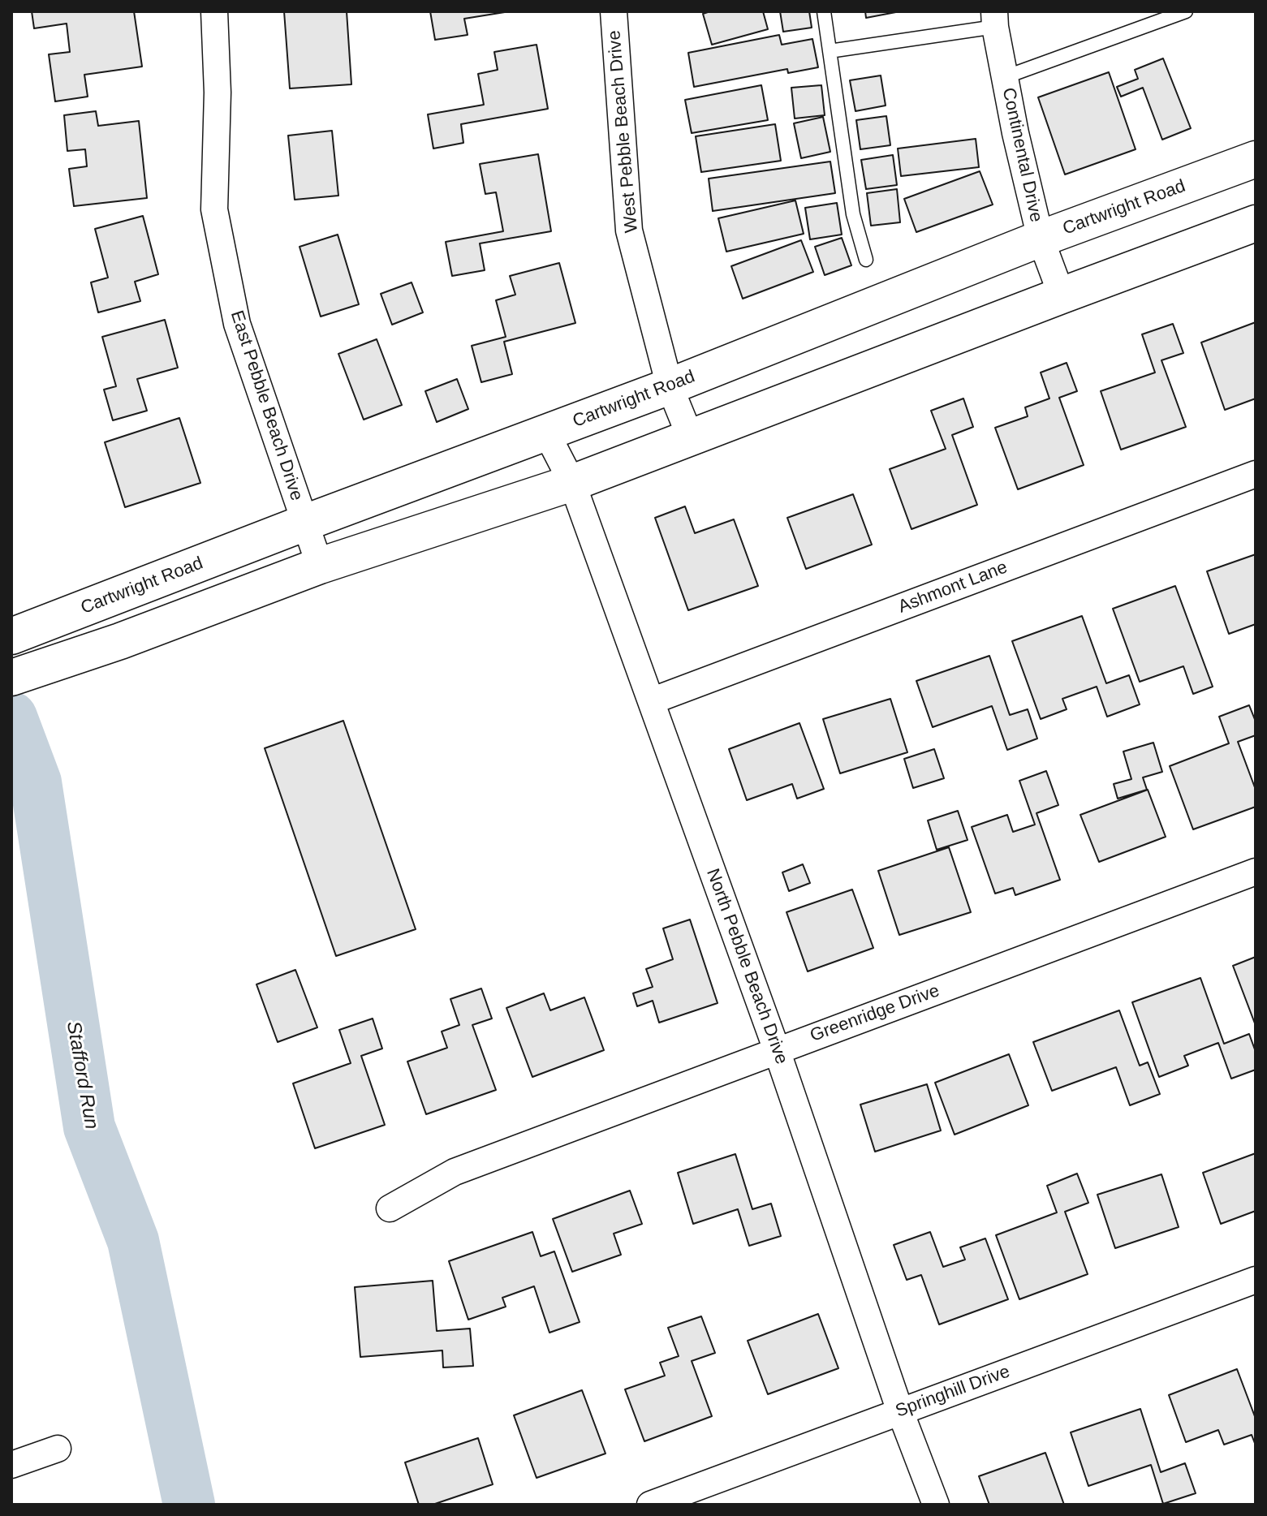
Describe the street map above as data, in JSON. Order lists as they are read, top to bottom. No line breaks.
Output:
{"streets":{"main road":["Cartwright Road"],"street":["West Pebble Beach Drive","Continental Drive","East Pebble Beach Drive","Ashmont Lane","North Pebble Beach Drive","Greenridge Drive","Springhill Drive"]},"crossings":[["West Pebble Beach Drive","Cartwright Road"],["Continental Drive","Cartwright Road"],["Cartwright Road","East Pebble Beach Drive"],["Cartwright Road","North Pebble Beach Drive"],["Ashmont Lane","North Pebble Beach Drive"],["North Pebble Beach Drive","Greenridge Drive"],["North Pebble Beach Drive","Springhill Drive"]],"water":["Stafford Run"]}
